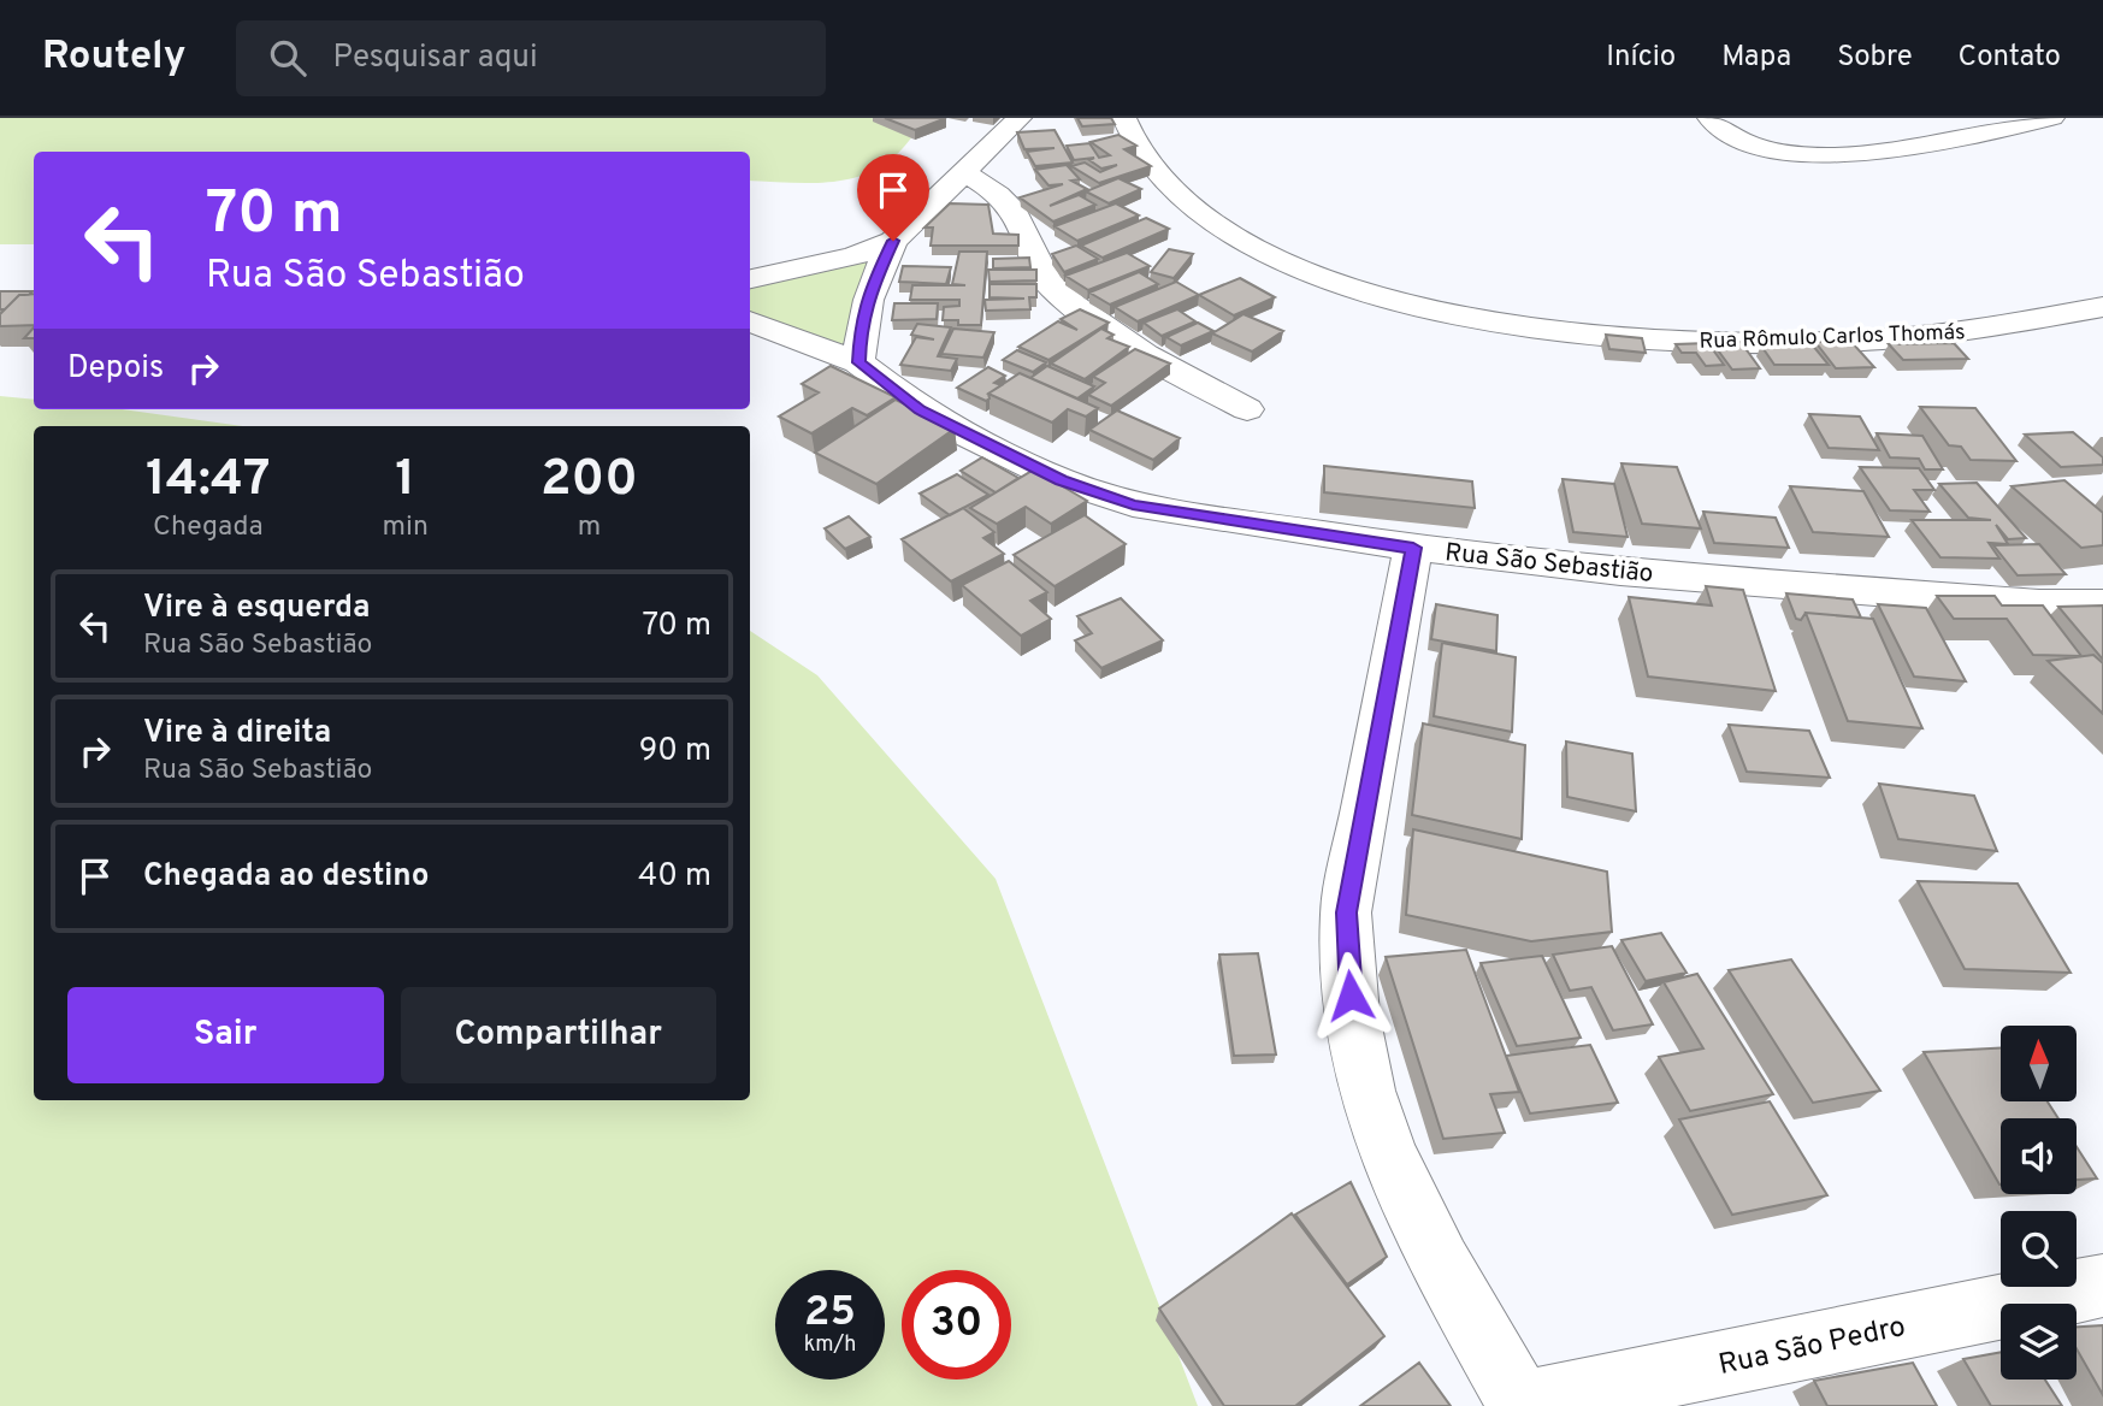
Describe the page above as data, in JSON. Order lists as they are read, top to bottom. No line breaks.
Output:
{"streets":{"street":["Rua Rômulo Carlos Thomás","Rua São Sebastião","Rua São Pedro"]},"north":"top","page":{"header":"Routely","search":"Pesquisar aqui","nav":["Início","Mapa","Sobre","Contato"],"turn":["70 m","Rua São Sebastião"],"then":"Depois","eta":["14:47","Chegada","1","min","200","m"],"list":[{"name":"Vire à esquerda","note":"Rua São Sebastião","value":"70 m"},{"name":"Vire à direita","note":"Rua São Sebastião","value":"90 m"},{"name":"Chegada ao destino","value":"40 m"}],"buttons":["Sair","Compartilhar"],"speed":"25 km/h","limit":"30"}}
